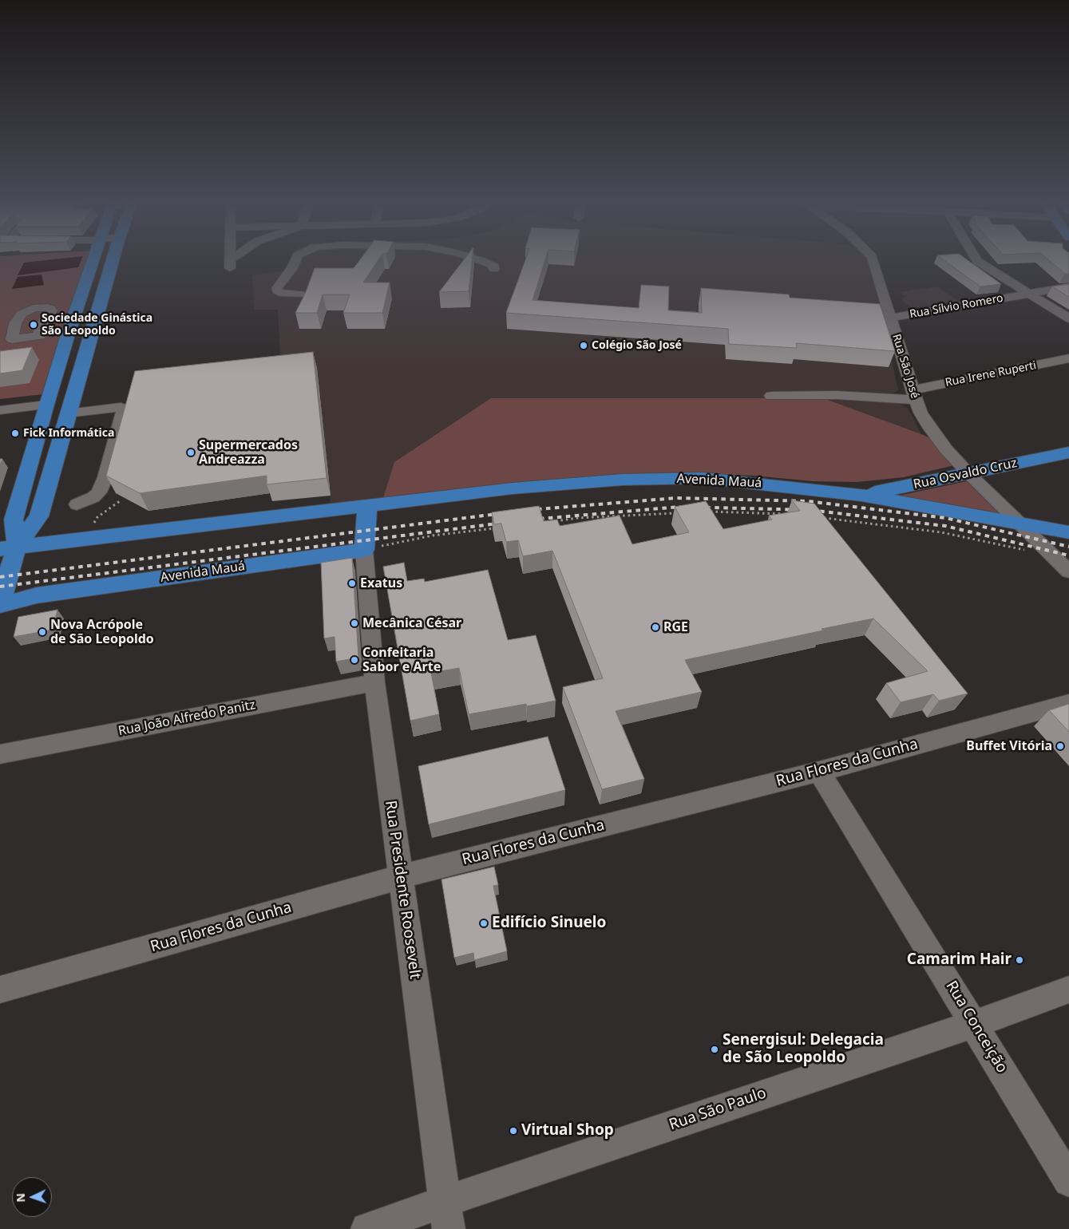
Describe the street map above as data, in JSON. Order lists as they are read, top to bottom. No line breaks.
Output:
{"streets":{"main road":["Rua Osvaldo Cruz","Avenida Mauá"],"street":["Rua Sílvio Romero","Rua São José","Rua Irene Ruperti","Rua João Alfredo Panitz","Rua Flores da Cunha","Rua Presidente Roosevelt","Rua Conceição","Rua São Paulo"]},"crossings":[["Rua Sílvio Romero","Rua São José"],["Rua São José","Rua Irene Ruperti"],["Rua São José","Rua Osvaldo Cruz"],["Rua São José","Avenida Mauá"],["Rua Osvaldo Cruz","Avenida Mauá"],["Avenida Mauá","Rua Presidente Roosevelt"],["Rua João Alfredo Panitz","Rua Presidente Roosevelt"],["Rua Flores da Cunha","Rua Presidente Roosevelt"],["Rua Flores da Cunha","Rua Conceição"],["Rua Presidente Roosevelt","Rua São Paulo"],["Rua Conceição","Rua São Paulo"]],"places":["Sociedade Ginástica São Leopoldo","Colégio São José","Fick Informática","Supermercados Andreazza","Exatus","Mecânica César","RGE","Nova Acrópole de São Leopoldo","Confeitaria Sabor e Arte","Buffet Vitória","Edifício Sinuelo","Camarim Hair","Senergisul: Delegacia de São Leopoldo","Virtual Shop"],"north":"left"}
